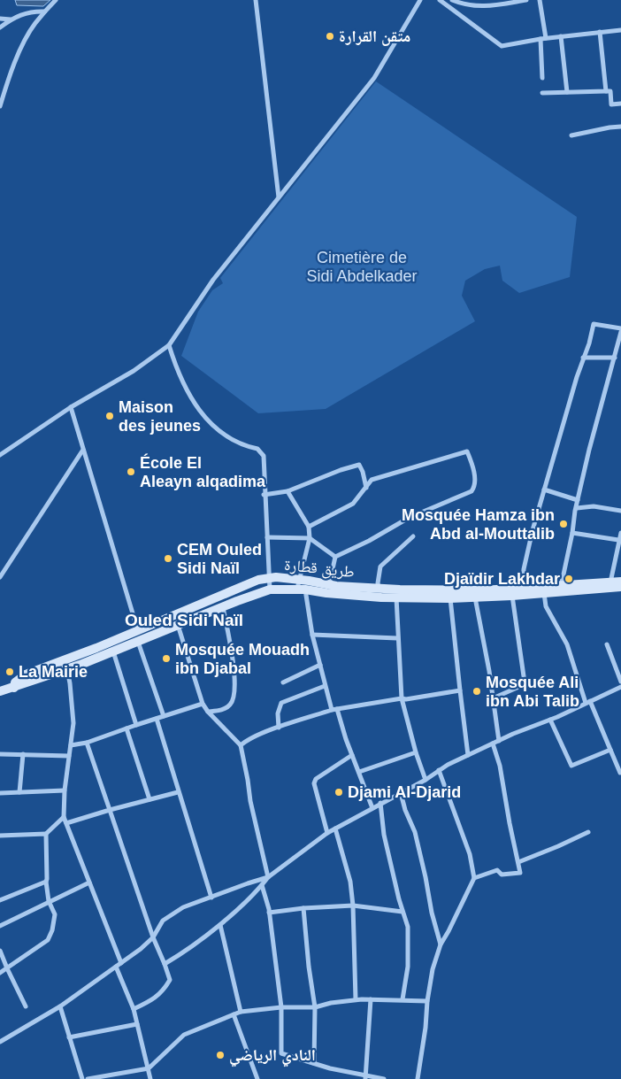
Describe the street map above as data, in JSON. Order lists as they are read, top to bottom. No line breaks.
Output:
{"streets":{"main road":["طريق قطارة"]},"districts":["Ouled Sidi Naïl"],"parks":["Cimetière de Sidi Abdelkader"],"places":["متقن القرارة","Maison des jeunes","École El Aleayn alqadima","Mosquée Hamza ibn Abd al-Mouttalib","CEM Ouled Sidi Naïl","Djaïdir Lakhdar","Mosquée Mouadh ibn Djabal","La Mairie","Mosquée Ali ibn Abi Talib","Djami Al-Djarid","النادي الرياضي"]}
